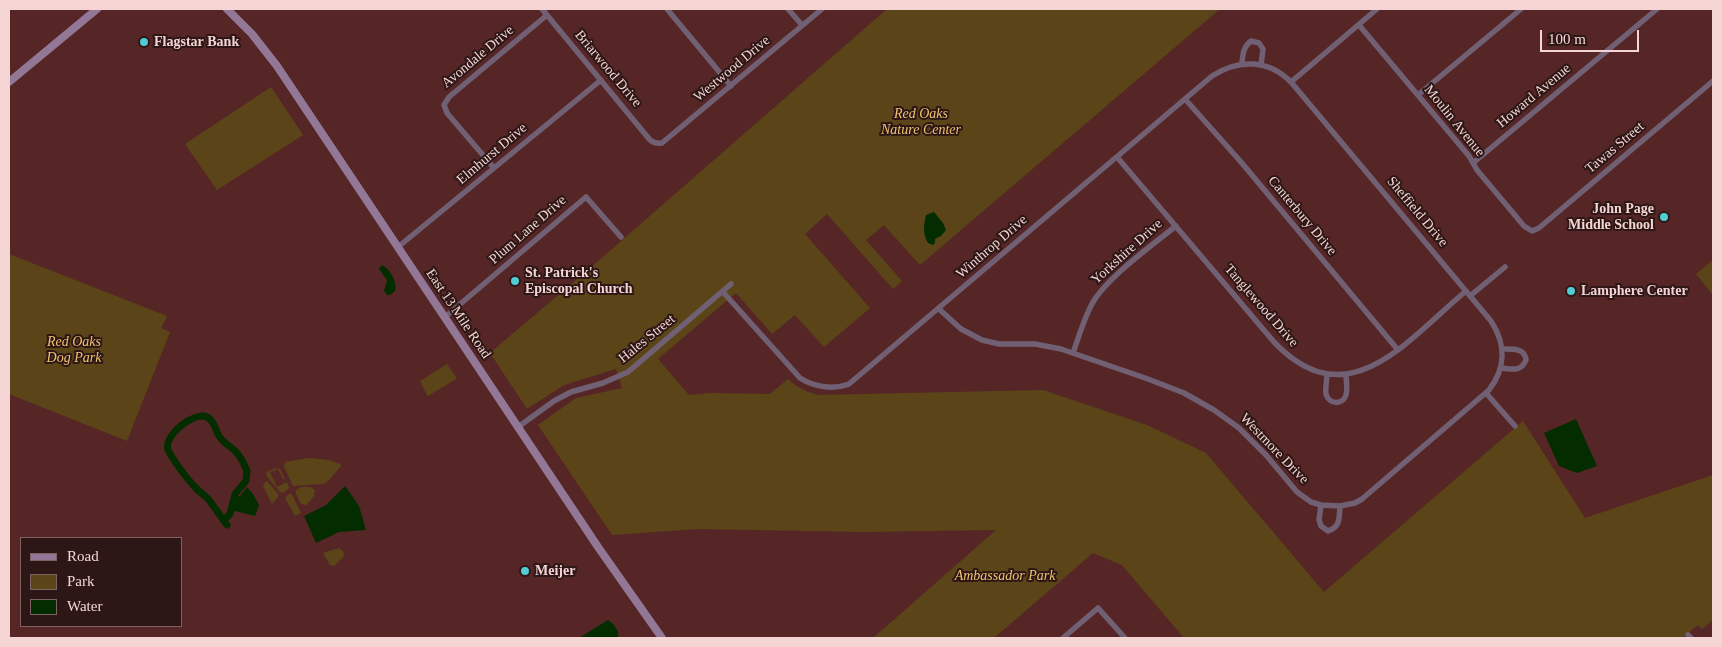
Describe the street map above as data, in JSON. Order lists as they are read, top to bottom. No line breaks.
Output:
{"streets":{"main road":["East 13 Mile Road"],"street":["Avondale Drive","Briarwood Drive","Westwood Drive","Howard Avenue","Moulin Avenue","Tawas Street","Elmhurst Drive","Sheffield Drive","Canterbury Drive","Plum Lane Drive","Winthrop Drive","Yorkshire Drive","Tanglewood Drive","Hales Street","Westmore Drive"]},"crossings":[["Avondale Drive","Briarwood Drive"],["Avondale Drive","Elmhurst Drive"],["Briarwood Drive","Westwood Drive"],["Briarwood Drive","Elmhurst Drive"],["Howard Avenue","Moulin Avenue"],["Moulin Avenue","Tawas Street"],["Elmhurst Drive","East 13 Mile Road"],["Sheffield Drive","Winthrop Drive"],["Sheffield Drive","Tanglewood Drive"],["Sheffield Drive","Westmore Drive"],["Canterbury Drive","Winthrop Drive"],["Canterbury Drive","Tanglewood Drive"],["Plum Lane Drive","East 13 Mile Road"],["Winthrop Drive","Tanglewood Drive"],["Winthrop Drive","Hales Street"],["Winthrop Drive","Westmore Drive"],["Yorkshire Drive","Tanglewood Drive"],["Yorkshire Drive","Westmore Drive"],["East 13 Mile Road","Hales Street"]],"parks":["Red Oaks Nature Center","Red Oaks Dog Park","Ambassador Park"],"places":["Flagstar Bank","John Page Middle School","St. Patrick's Episcopal Church","Lamphere Center","Meijer"],"legend":["Road","Park","Water"],"scale_bar":"100 m"}
